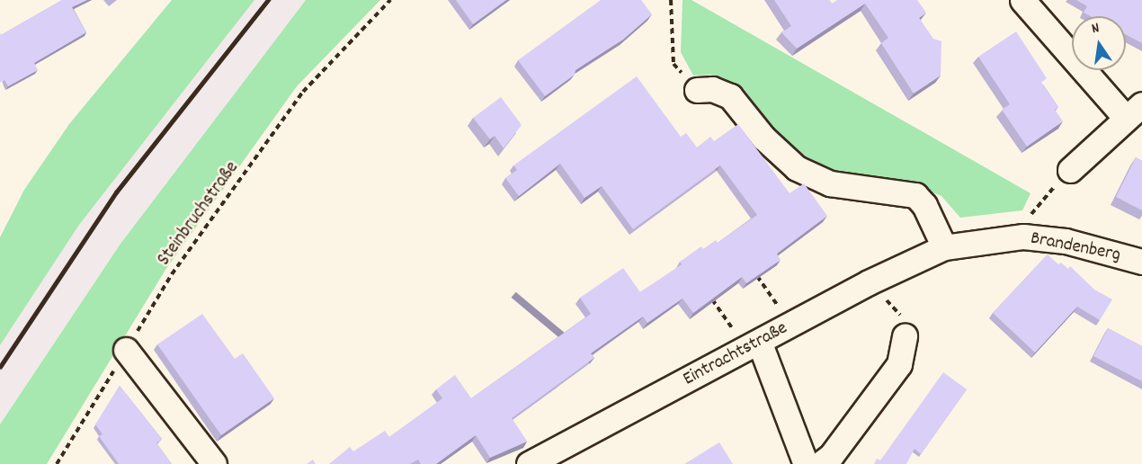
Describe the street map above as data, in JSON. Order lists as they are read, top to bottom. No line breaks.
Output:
{"streets":{"street":["Brandenberg","Eintrachtstraße"],"path":["Steinbruchstraße"]},"crossings":[["Brandenberg","Eintrachtstraße"]],"north":"top"}
